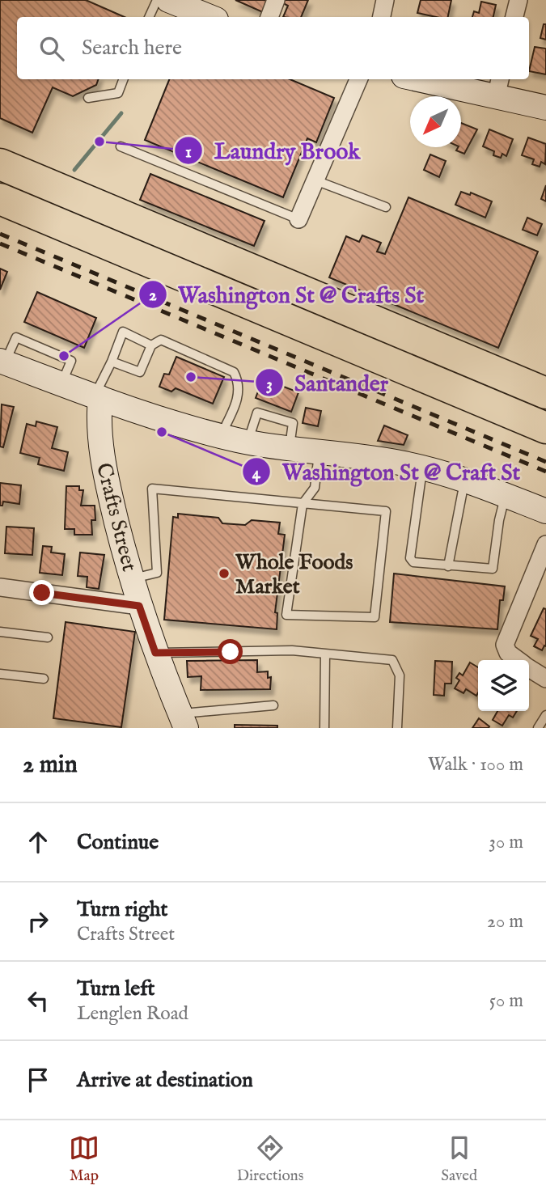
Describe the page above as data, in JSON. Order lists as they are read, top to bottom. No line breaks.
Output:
{"streets":{"main road":["Crafts Street"]},"places":["Laundry Brook","Washington St @ Crafts St","Santander","Washington St @ Craft St","Whole Foods Market"],"north":"bottom left","page":{"search":"Search here","heading":["2 min","Walk · 100 m"],"list":[["Continue","30 m"],["Turn right","Crafts Street","20 m"],["Turn left","Lenglen Road","50 m"],"Arrive at destination"],"nav":["Map","Directions","Saved"]}}
